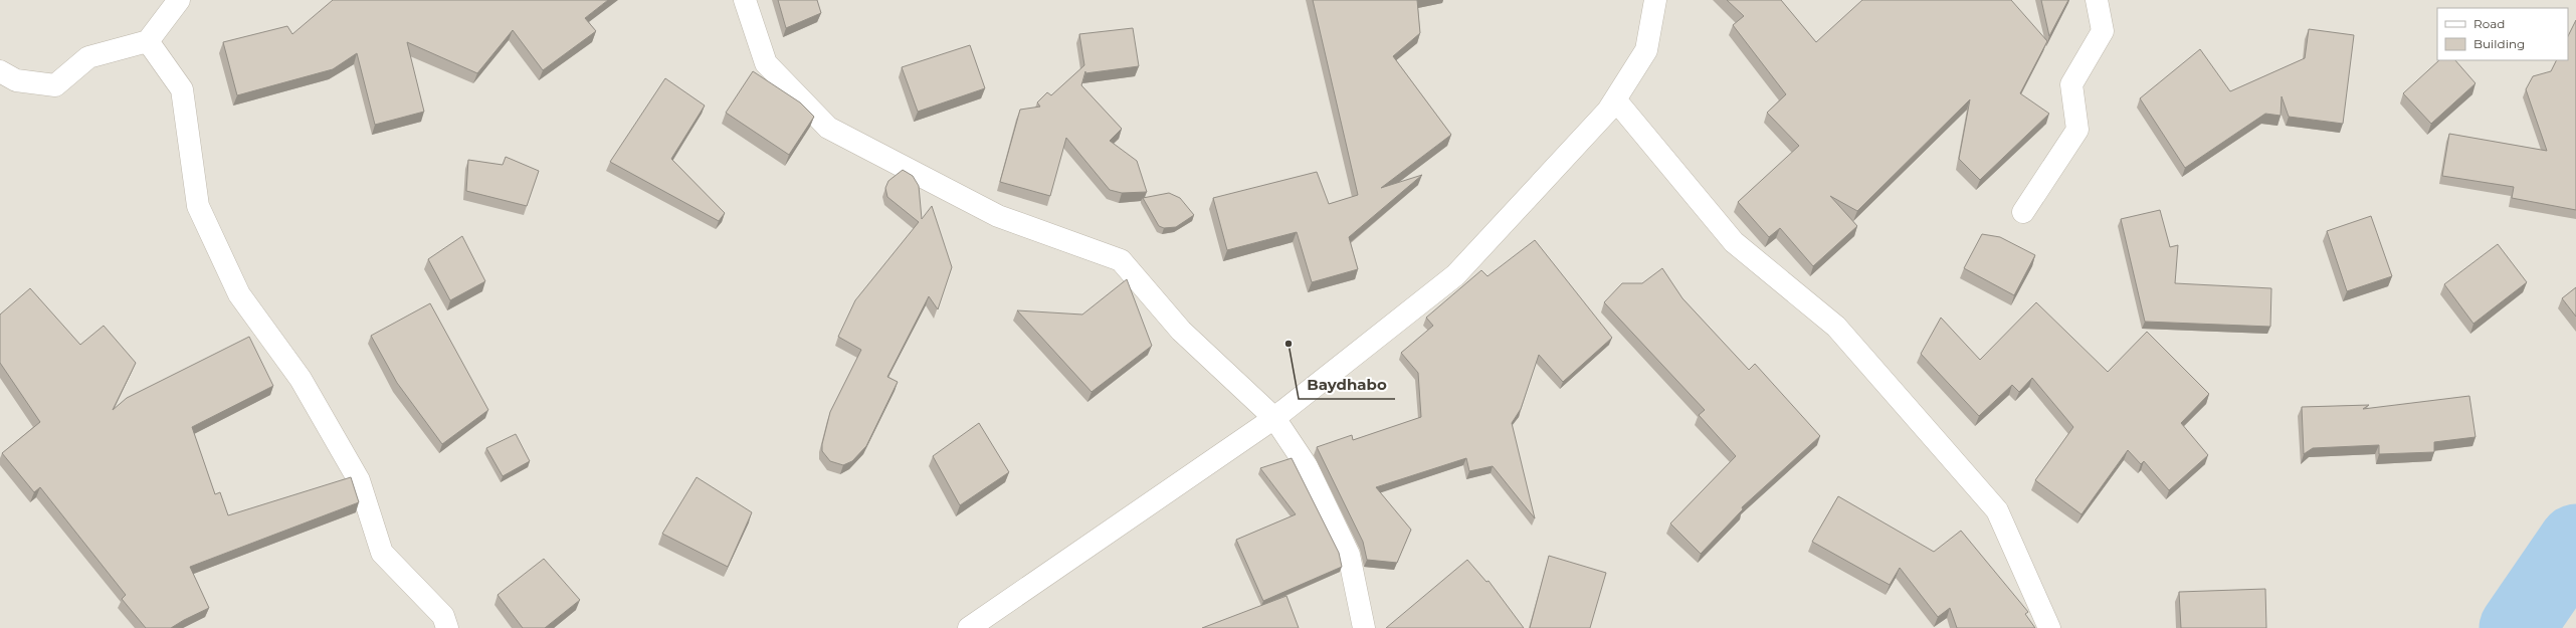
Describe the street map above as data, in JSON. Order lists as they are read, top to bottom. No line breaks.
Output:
{"places":["Baydhabo"],"legend":["Road","Building"]}
